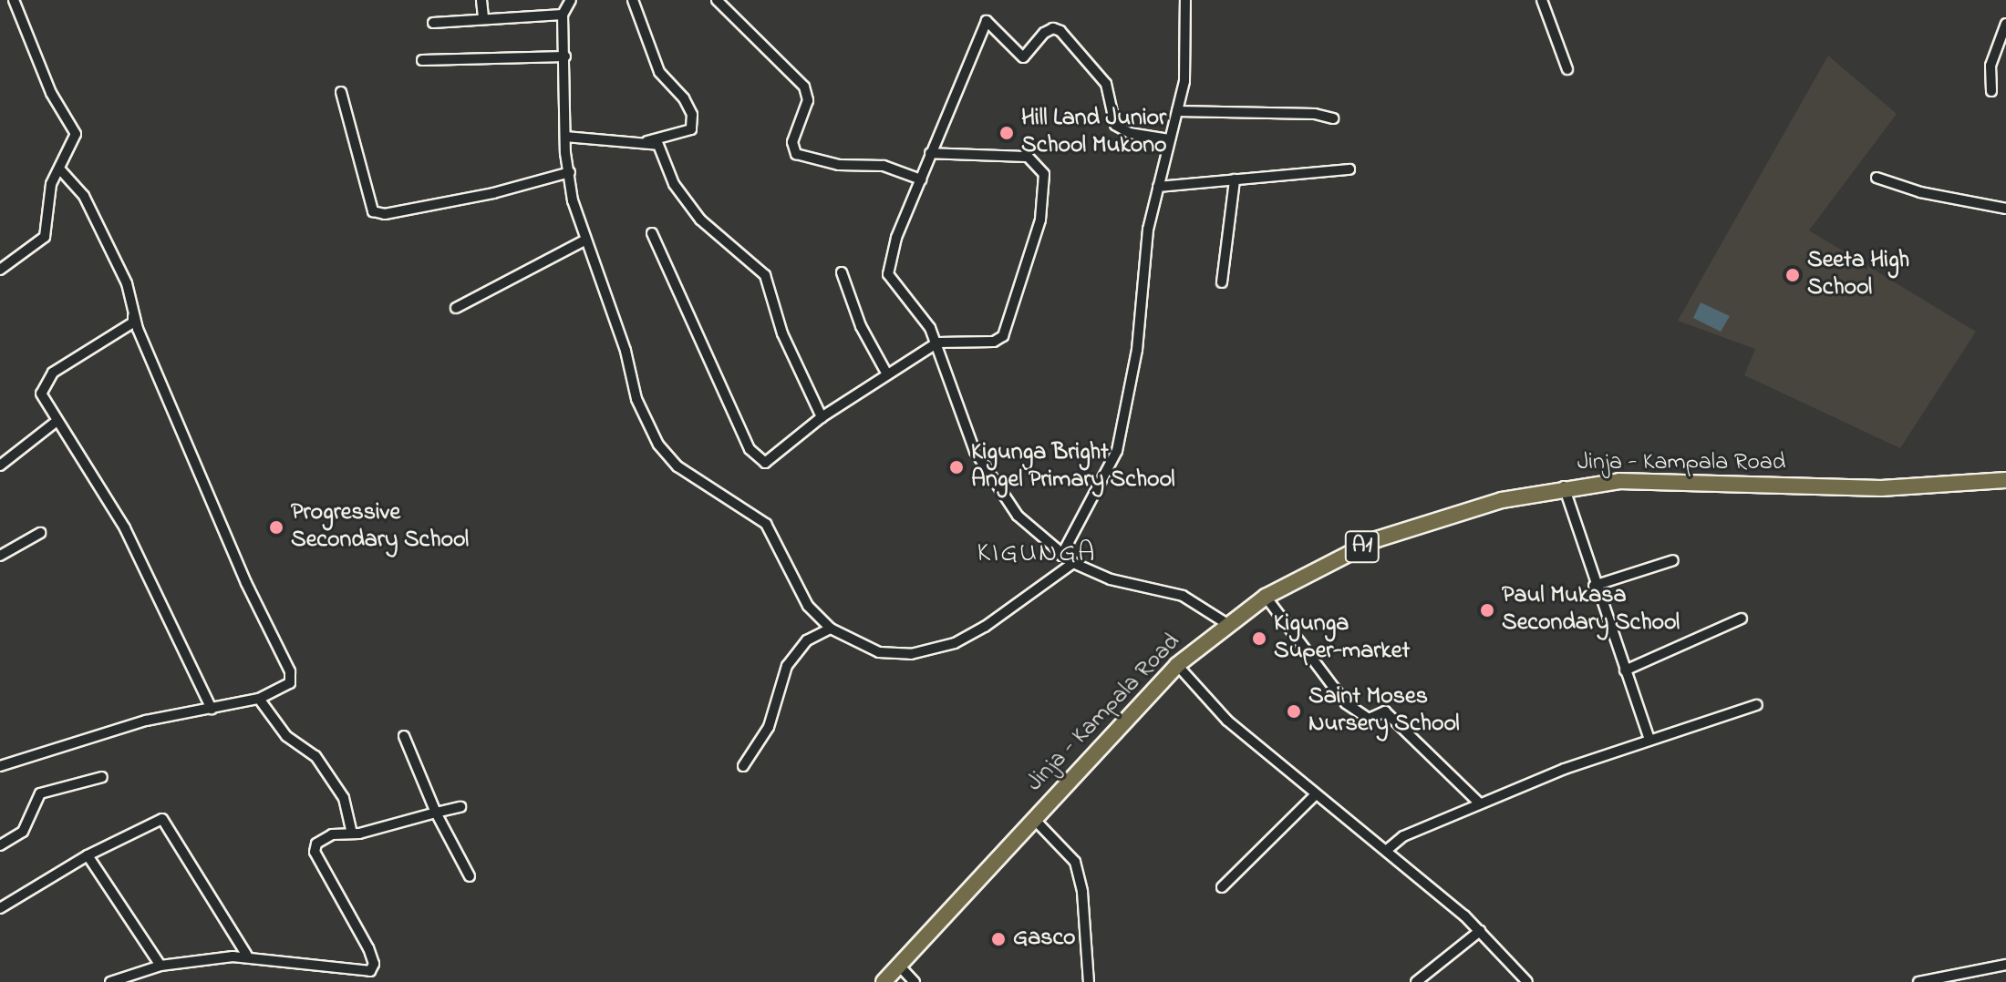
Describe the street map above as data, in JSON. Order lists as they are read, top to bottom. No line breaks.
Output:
{"streets":{"highway":["Jinja - Kampala Road","A1"]},"districts":["KIGUNGA"],"places":["Hill Land Junior School Mukono","Seeta High School","Kigunga Bright Angel Primary School","Progressive Secondary School","Paul Mukasa Secondary School","Kigunga Super-market","Saint Moses Nursery School","Gasco"]}
